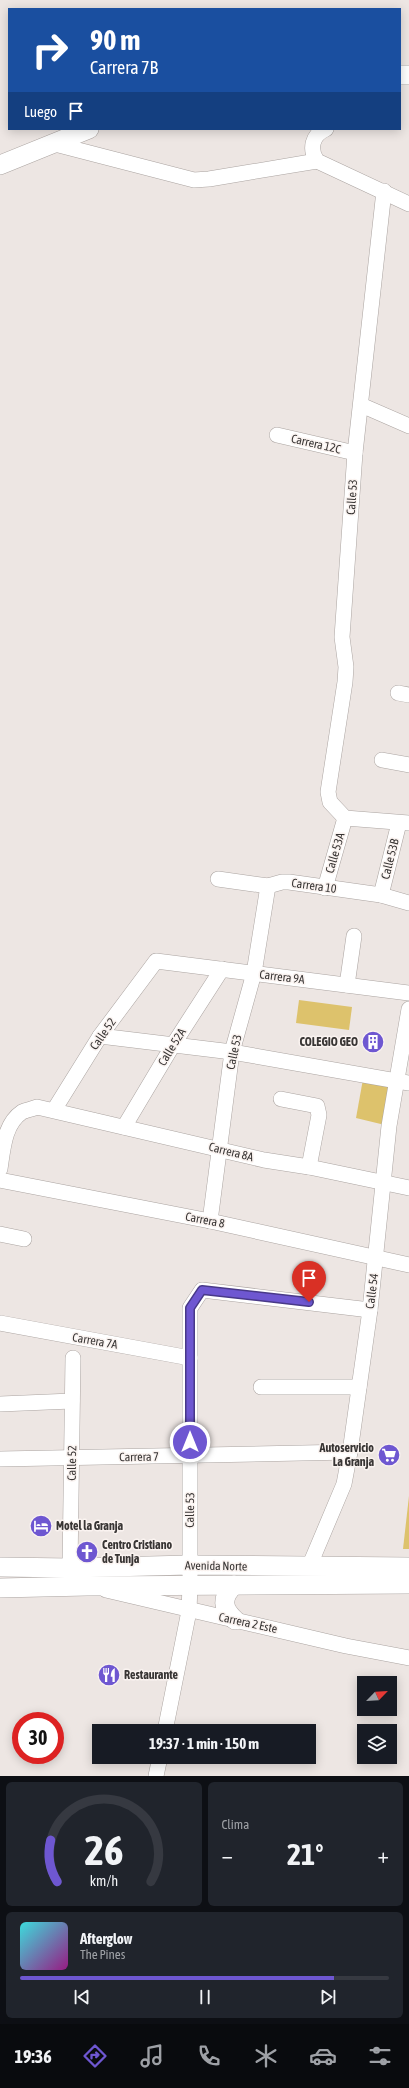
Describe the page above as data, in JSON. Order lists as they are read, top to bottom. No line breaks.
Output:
{"streets":{"main road":["Avenida Norte"],"street":["Carrera 12C","Calle 53","Calle 53A","Calle 53B","Carrera 10","Carrera 9A","Calle 52","Calle 52A","Carrera 8A","Carrera 8","Calle 54","Carrera 7A","Carrera 7","Carrera 2 Este"]},"crossings":[["Carrera 12C","Calle 53"],["Calle 53","Calle 53A"],["Calle 53","Carrera 10"],["Calle 53","Carrera 9A"],["Calle 53","Carrera 8A"],["Calle 53","Carrera 8"],["Calle 53","Calle 54"],["Calle 53","Carrera 7A"],["Calle 53","Carrera 7"],["Calle 53","Avenida Norte"],["Calle 53","Carrera 2 Este"],["Calle 53A","Carrera 10"],["Calle 53B","Carrera 10"],["Carrera 9A","Calle 52"],["Carrera 9A","Calle 52A"],["Calle 52","Carrera 8A"],["Calle 52","Carrera 7"],["Calle 52","Avenida Norte"],["Calle 52A","Carrera 8A"],["Carrera 8A","Calle 54"],["Carrera 8","Calle 54"],["Calle 54","Carrera 7"],["Calle 54","Avenida Norte"],["Avenida Norte","Carrera 2 Este"]],"places":{"building":["COLEGIO GEO"],"supermarket":["Autoservicio La Granja"],"hotel":["Motel la Granja"],"church":["Centro Cristiano de Tunja"],"restaurant":["Restaurante"]},"north":"top right","page":{"turn":["90 m","Carrera 7B"],"then":"Luego","limit":"30","trip":"19:37 · 1 min · 150 m","tile":"Clima","heat":["−","21°","+"],"song":["Afterglow","The Pines"],"tabs":"19:36","gauge":["26","km/h"]}}
